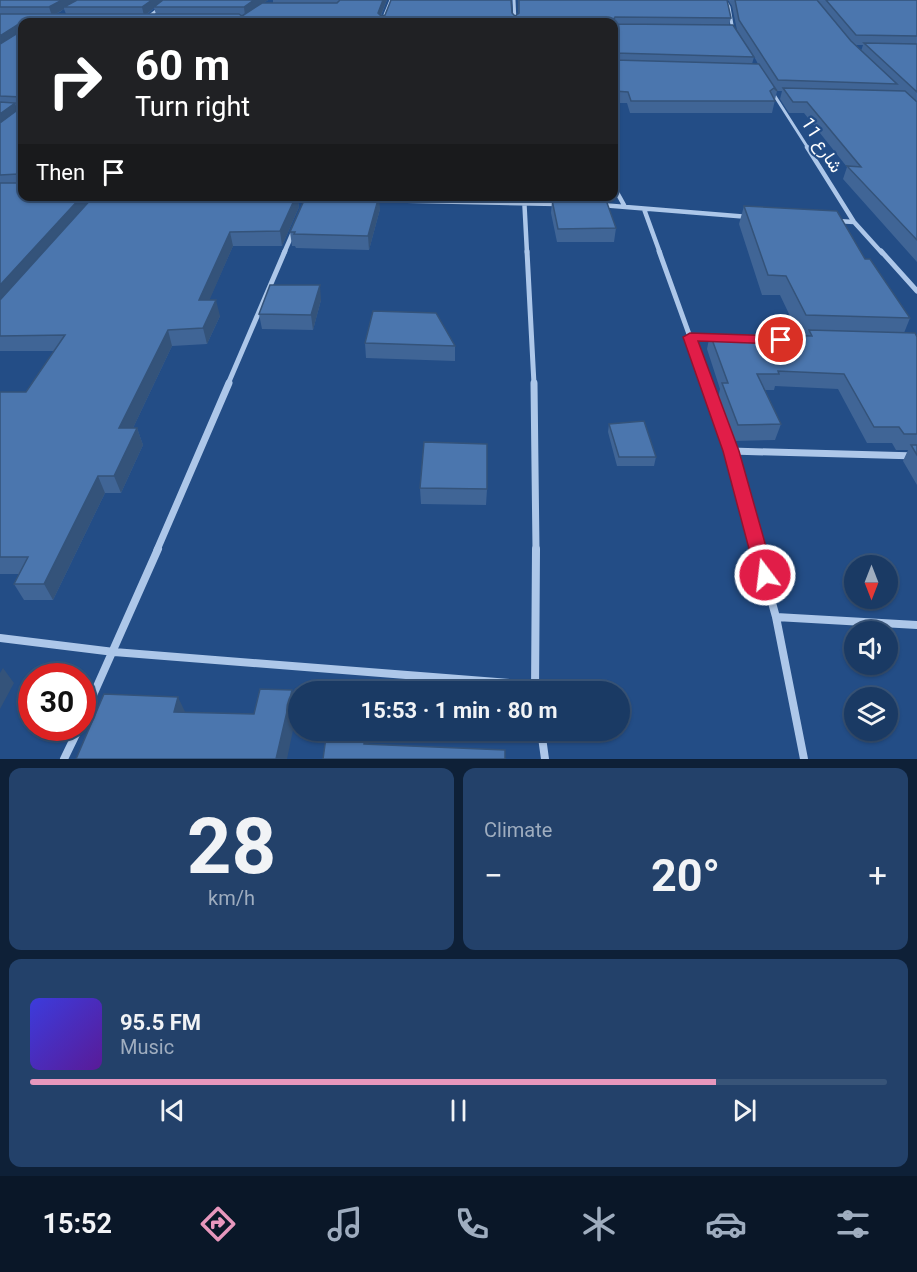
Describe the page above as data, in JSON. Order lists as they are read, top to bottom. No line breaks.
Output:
{"streets":{"street":["شارع 11"]},"north":"bottom","page":{"turn":["60 m","Turn right"],"then":"Then","limit":"30","trip":"15:53 · 1 min · 80 m","tile":[["28","km/h"],"Climate"],"heat":["−","20°","+"],"song":["95.5 FM","Music"],"tabs":"15:52"}}
